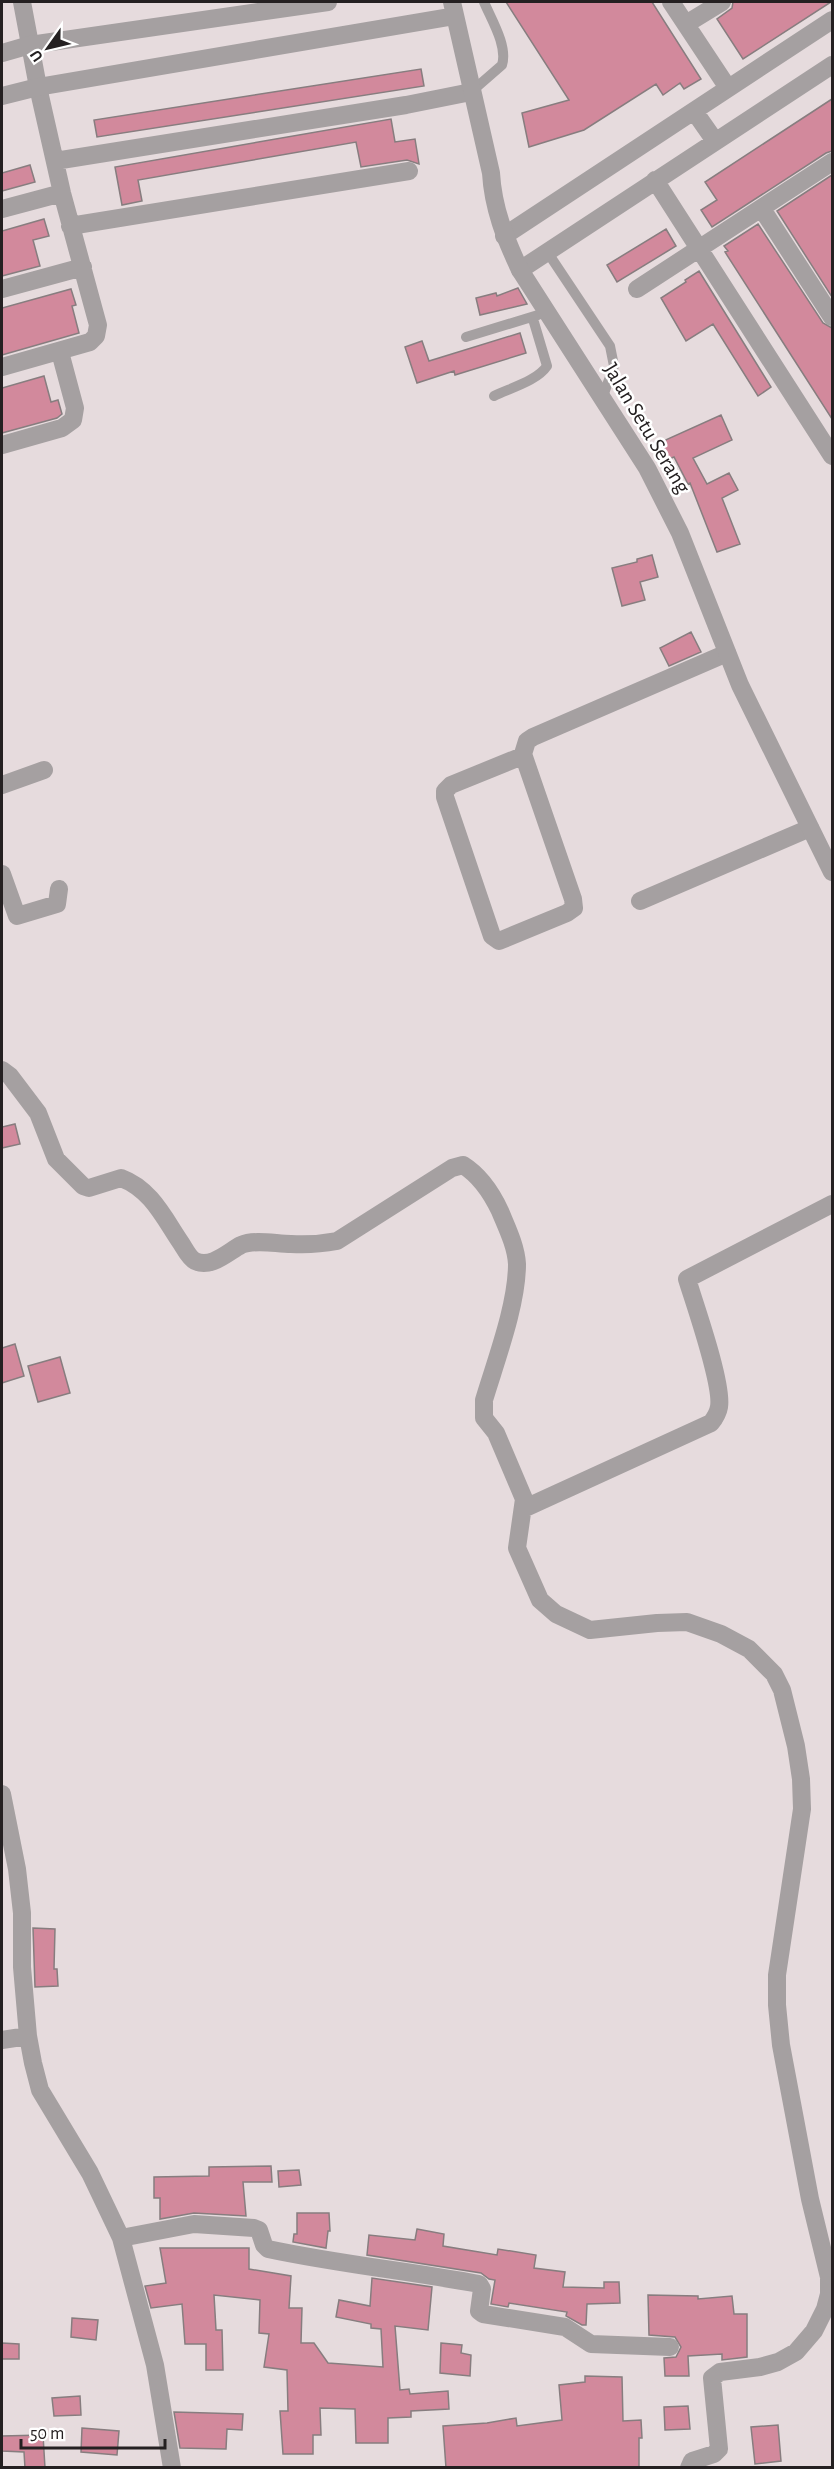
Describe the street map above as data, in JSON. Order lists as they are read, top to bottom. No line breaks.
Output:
{"streets":{"street":["Jalan Setu Serang"]},"scale_bar":"50 m","north":"bottom left"}
